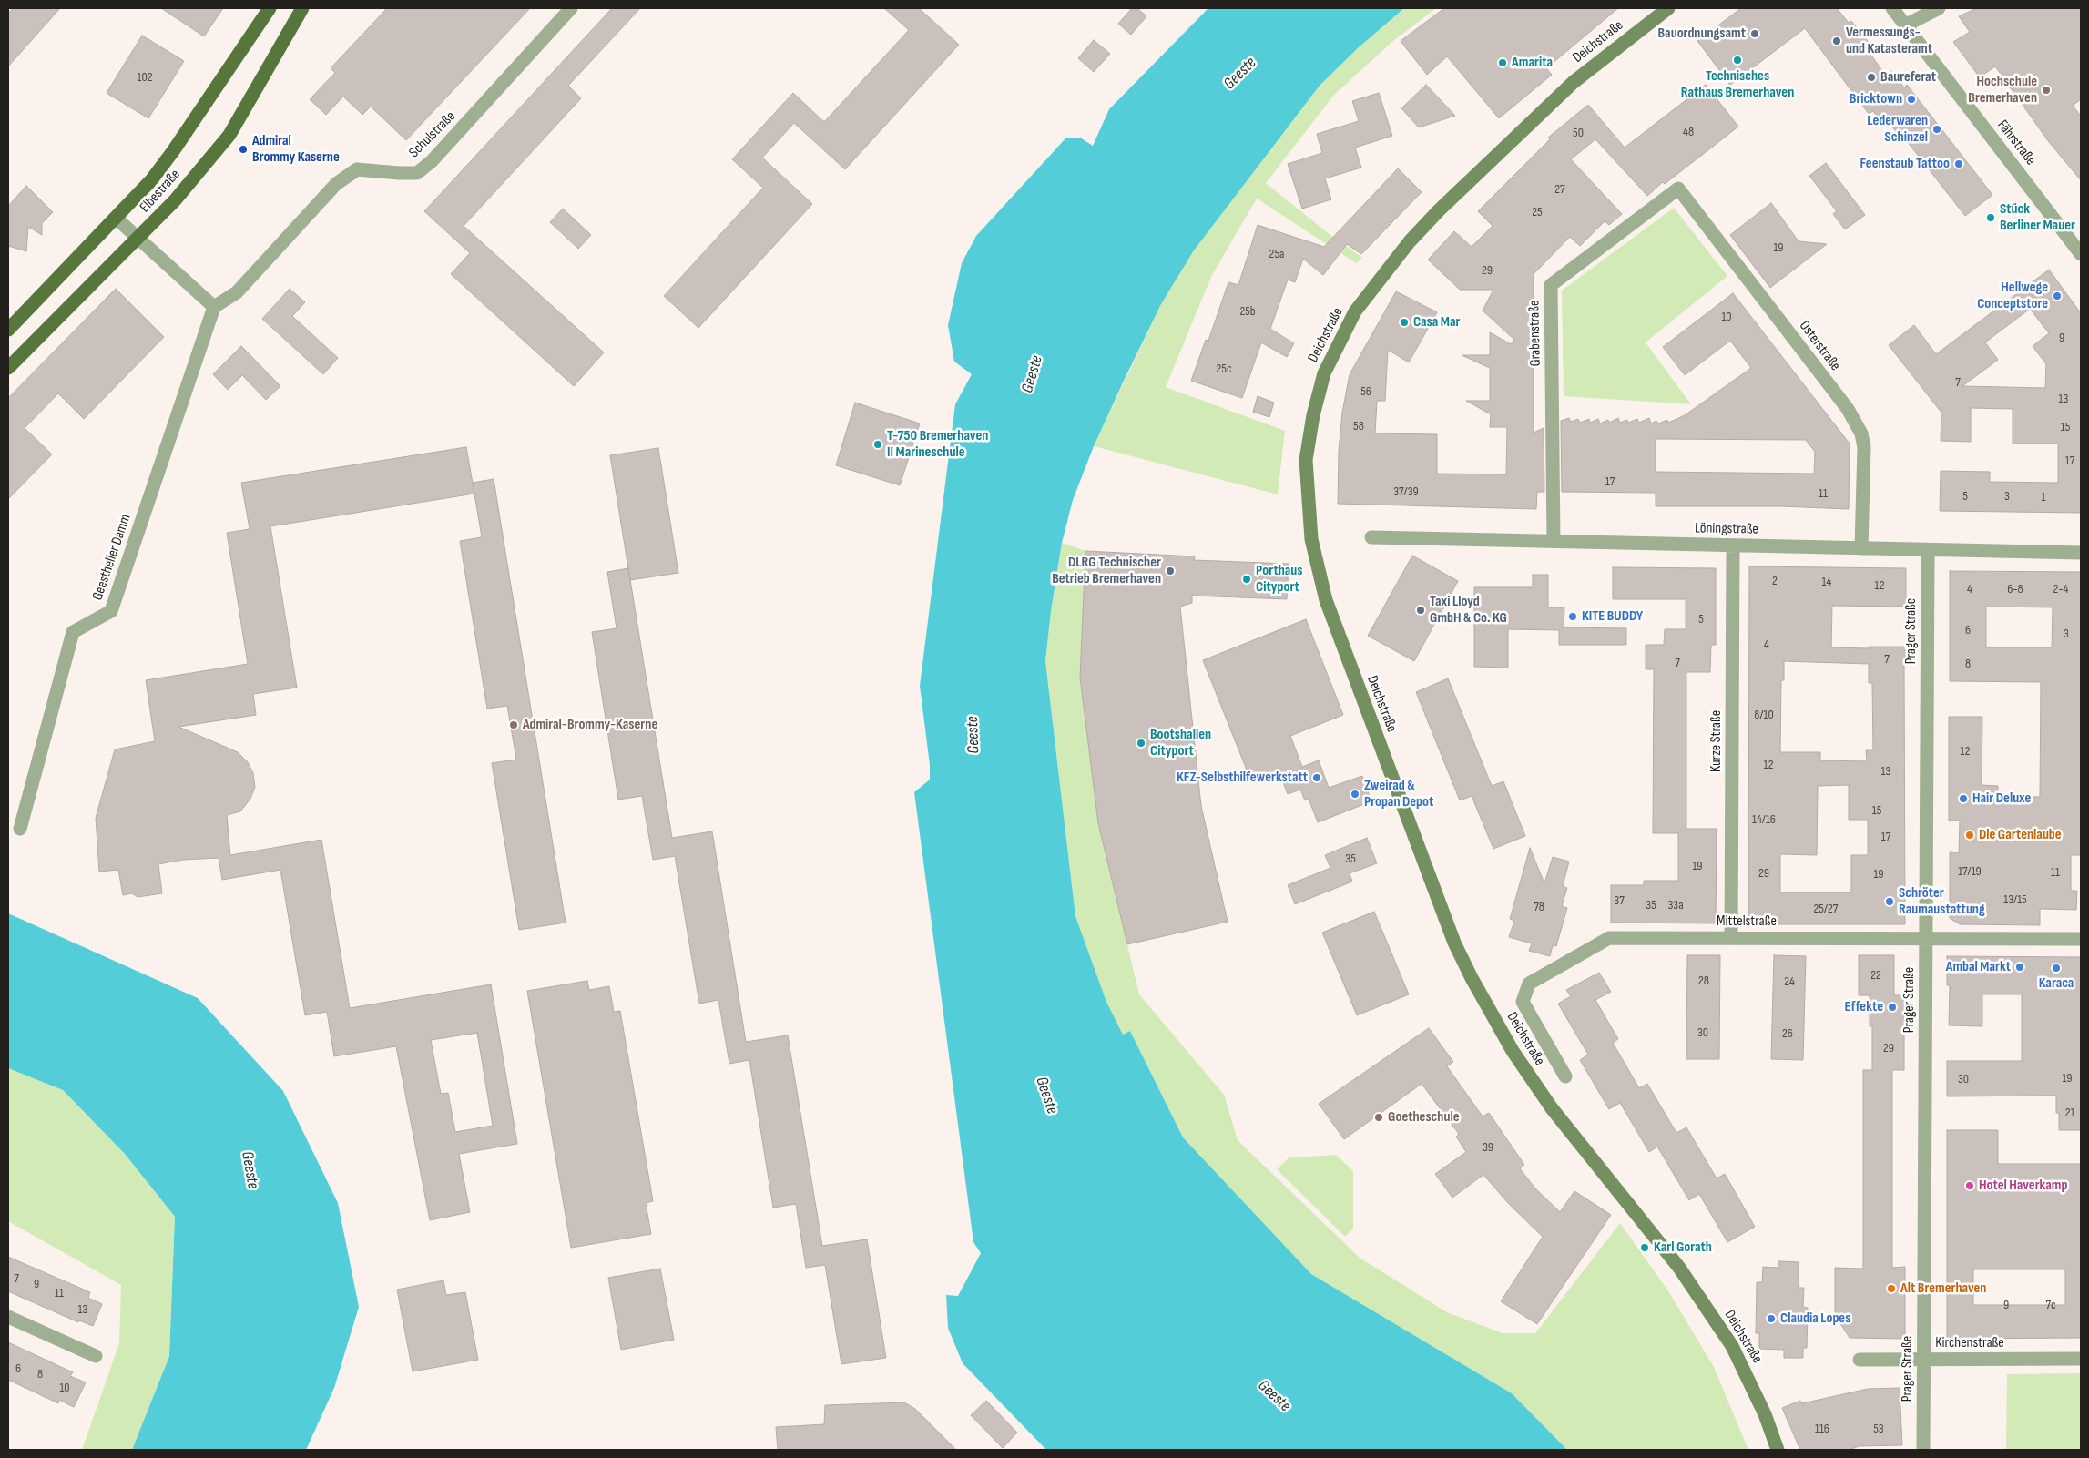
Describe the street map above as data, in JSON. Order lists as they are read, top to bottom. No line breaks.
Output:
{"streets":{"main road":["Deichstraße","Elbestraße"],"street":["Schulstraße","Fährstraße","Grabenstraße","Osterstraße","Löningstraße","Geestheller Damm","Prager Straße","Kurze Straße","Mittelstraße","Kirchenstraße"]},"crossings":[["Schulstraße","Geestheller Damm"],["Grabenstraße","Osterstraße"],["Grabenstraße","Löningstraße"],["Osterstraße","Löningstraße"],["Löningstraße","Prager Straße"],["Löningstraße","Kurze Straße"],["Prager Straße","Mittelstraße"],["Prager Straße","Kirchenstraße"],["Kurze Straße","Mittelstraße"]],"water":["Geeste"],"places":["Bauordnungsamt","Vermessungs- und Katasteramt","Technisches Rathaus Bremerhaven","Amarita","Baureferat","Hochschule Bremerhaven","Bricktown","Lederwaren Schinzel","Admiral Brommy Kaserne","Feenstaub Tattoo","Stück Berliner Mauer","Hellwege Conceptstore","Casa Mar","T-750 Bremerhaven II Marineschule","DLRG Technischer Betrieb Bremerhaven","Porthaus Cityport","Taxi Lloyd GmbH & Co. KG","KITE BUDDY","Admiral-Brommy-Kaserne","Bootshallen Cityport","KFZ-Selbsthilfewerkstatt","Zweirad & Propan Depot","Hair Deluxe","Die Gartenlaube","Schröter Raumaustattung","Ambal Markt","Karaca","Effekte","Goetheschule","Hotel Haverkamp","Karl Gorath","Alt Bremerhaven","Claudia Lopes"],"house_numbers":["102","48","50","27","25","19","25a","29","25b","10","9","25c","7","56","13","58","15","17","17","37/39","11","5","3","1","2","14","12","4","6-8","2-4","5","6","3","4","7","7","8","8/10","12","12","13","15","14/16","17","35","19","17/19","11","29","19","13/15","37","35","33a","78","25/27","22","28","24","30","26","29","19","30","21","39","7","9","11","9","7c","13","6","8","10","116","53"]}
